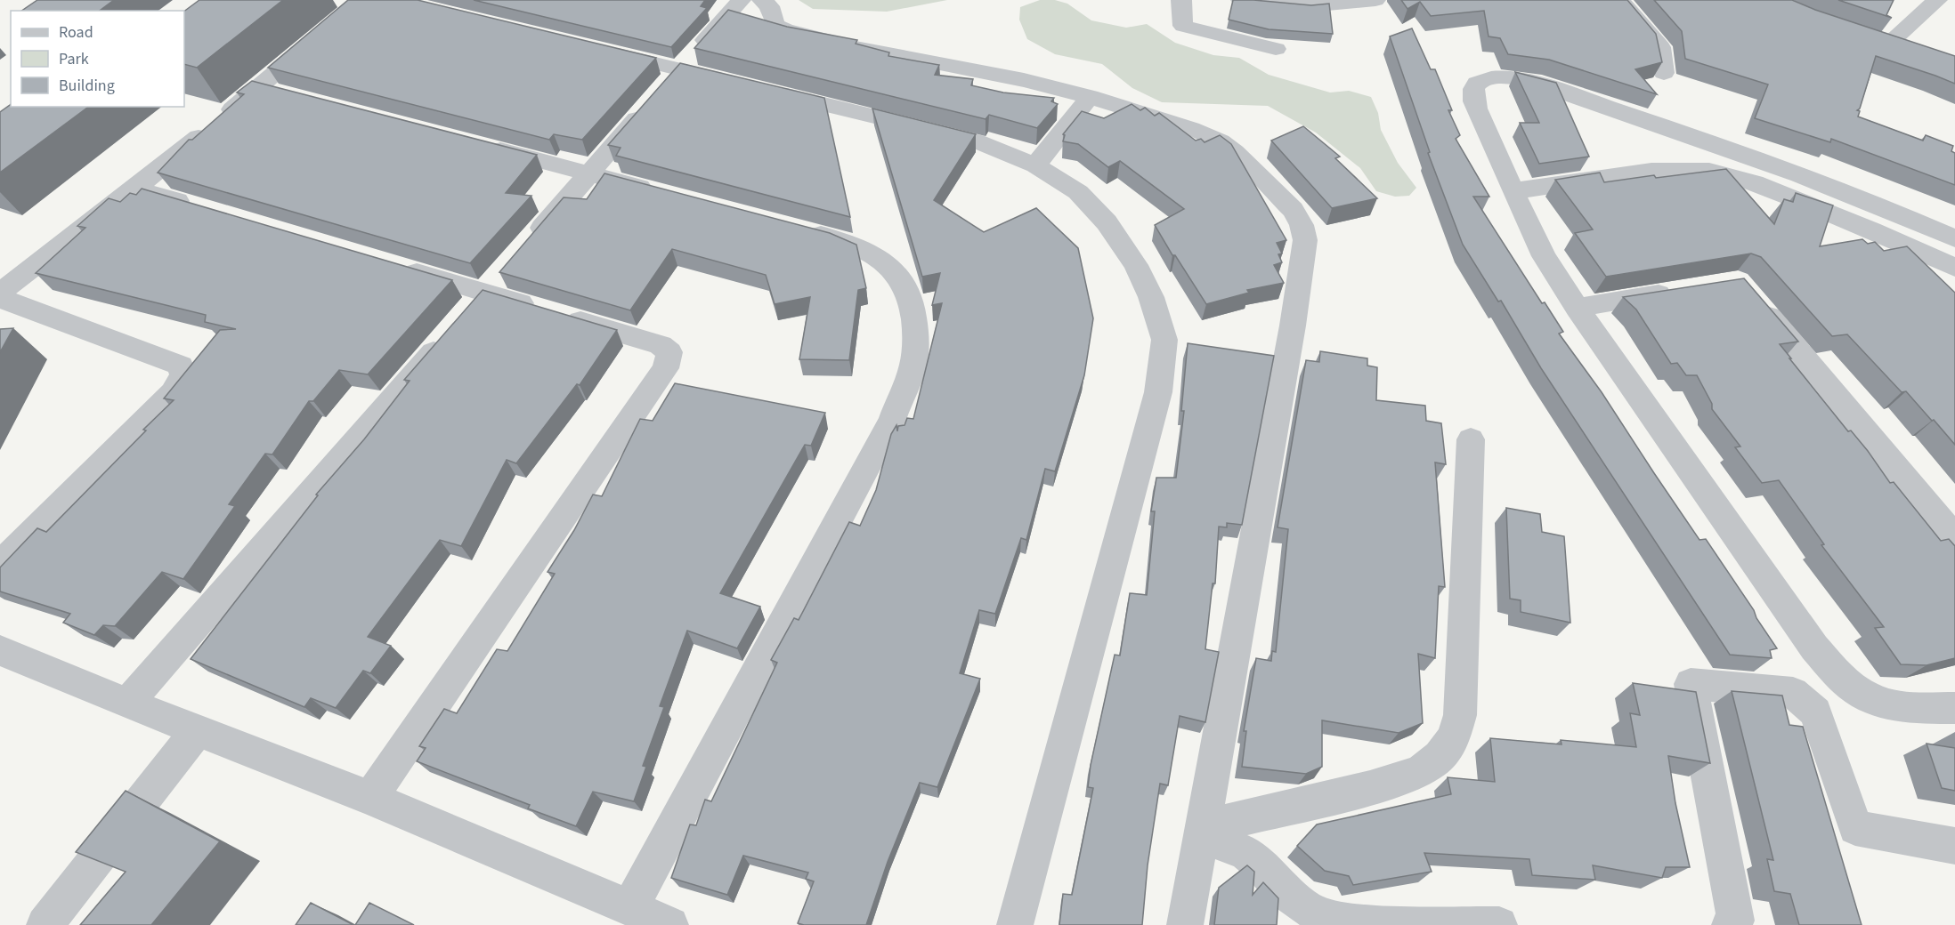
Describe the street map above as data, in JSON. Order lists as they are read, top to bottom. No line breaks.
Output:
{"legend":["Road","Park","Building"]}
